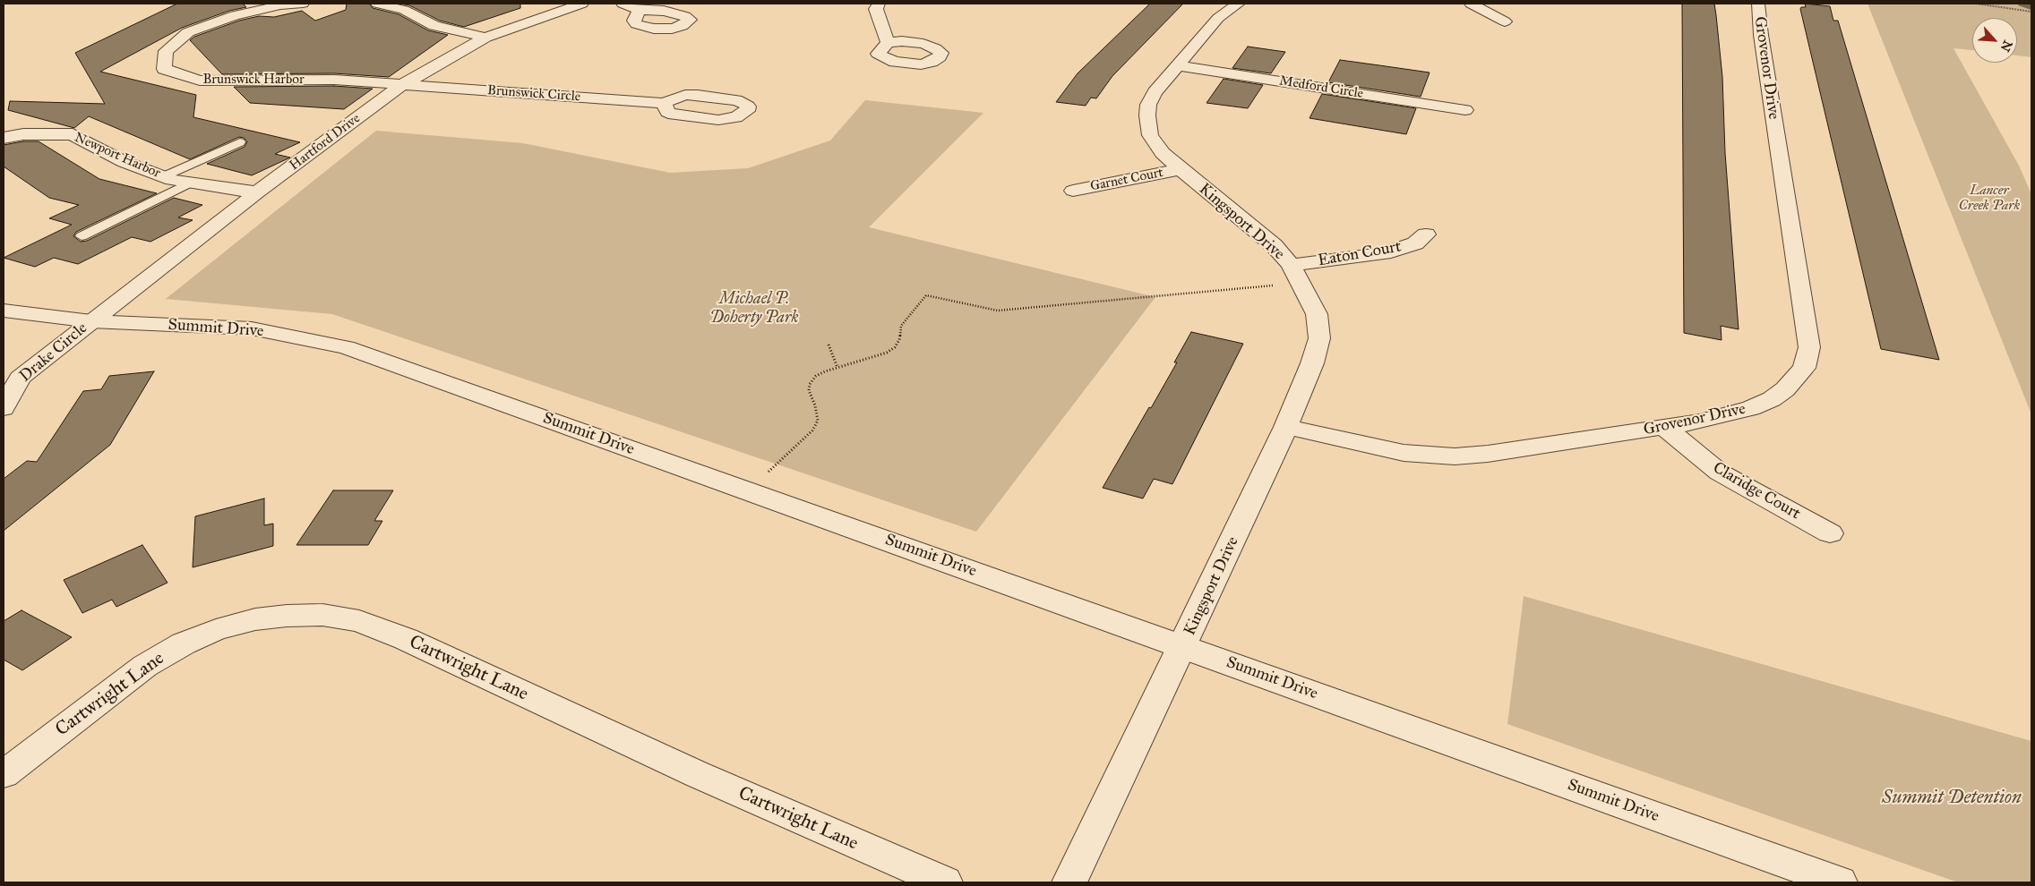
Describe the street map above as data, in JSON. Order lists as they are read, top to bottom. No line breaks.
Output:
{"streets":{"street":["Grovenor Drive","Brunswick Harbor","Medford Circle","Brunswick Circle","Hartford Drive","Newport Harbor","Garnet Court","Kingsport Drive","Eaton Court","Summit Drive","Drake Circle","Claridge Court","Cartwright Lane"]},"crossings":[["Grovenor Drive","Kingsport Drive"],["Grovenor Drive","Claridge Court"],["Brunswick Harbor","Brunswick Circle"],["Brunswick Harbor","Hartford Drive"],["Medford Circle","Kingsport Drive"],["Brunswick Circle","Hartford Drive"],["Hartford Drive","Newport Harbor"],["Hartford Drive","Summit Drive"],["Hartford Drive","Drake Circle"],["Garnet Court","Kingsport Drive"],["Kingsport Drive","Eaton Court"],["Kingsport Drive","Summit Drive"],["Summit Drive","Drake Circle"]],"parks":["Lancer Creek Park","Michael P. Doherty Park","Summit Detention"],"north":"bottom right"}
